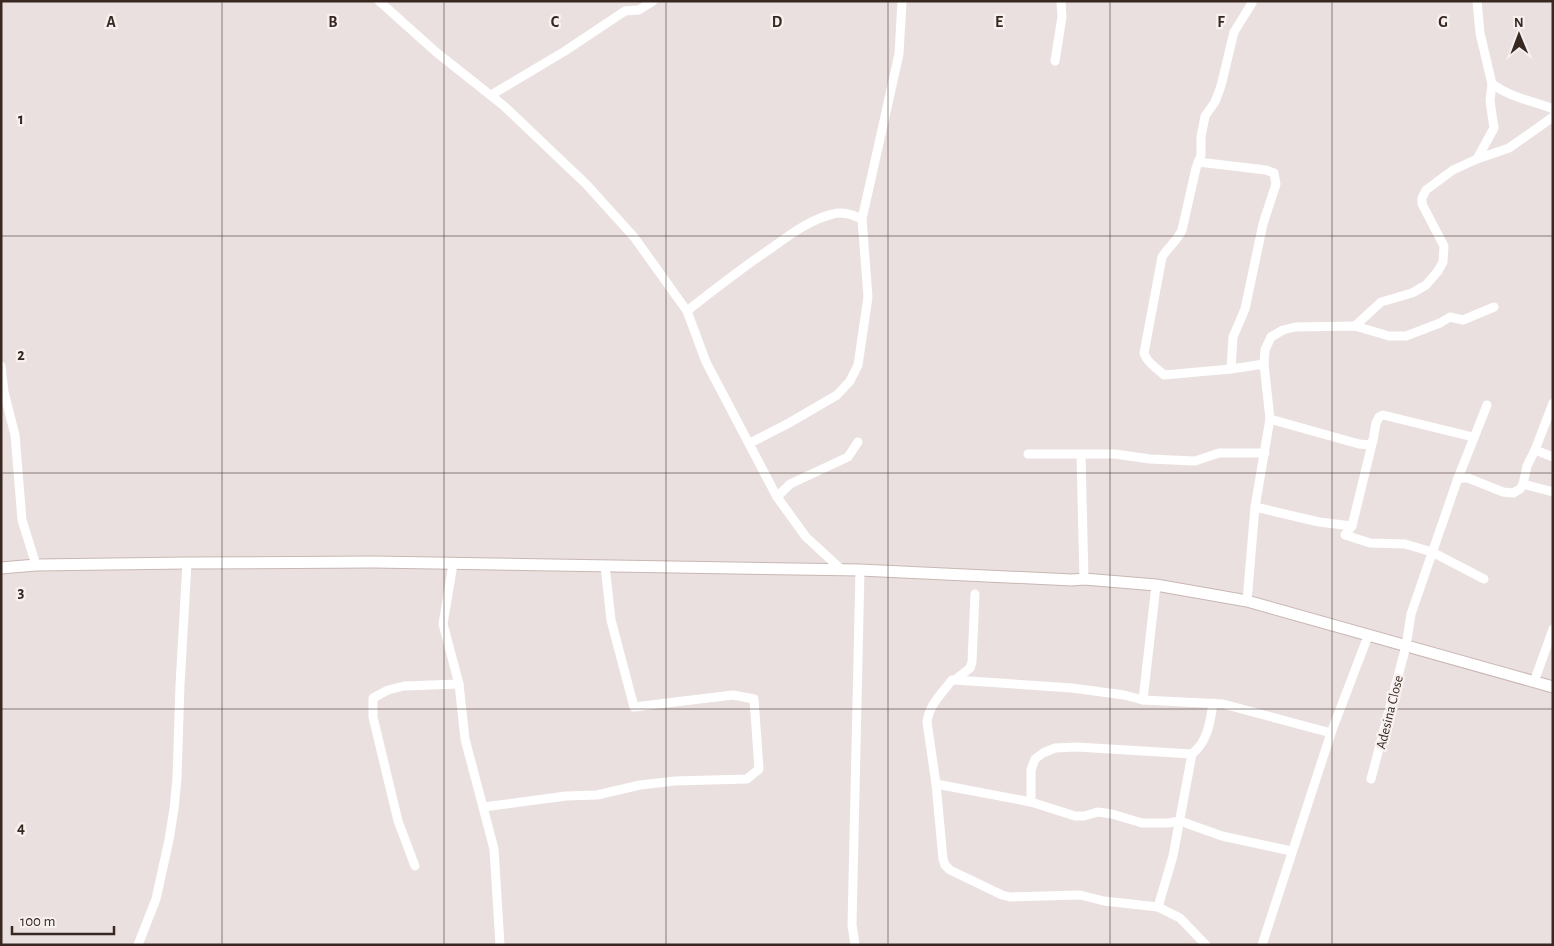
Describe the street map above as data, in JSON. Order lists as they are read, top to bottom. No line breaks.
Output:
{"streets":{"street":["Adesina Close"]},"scale_bar":"100 m","north":"top","grid":{"columns":["A","B","C","D","E","F","G"],"rows":["1","2","3","4"]}}
